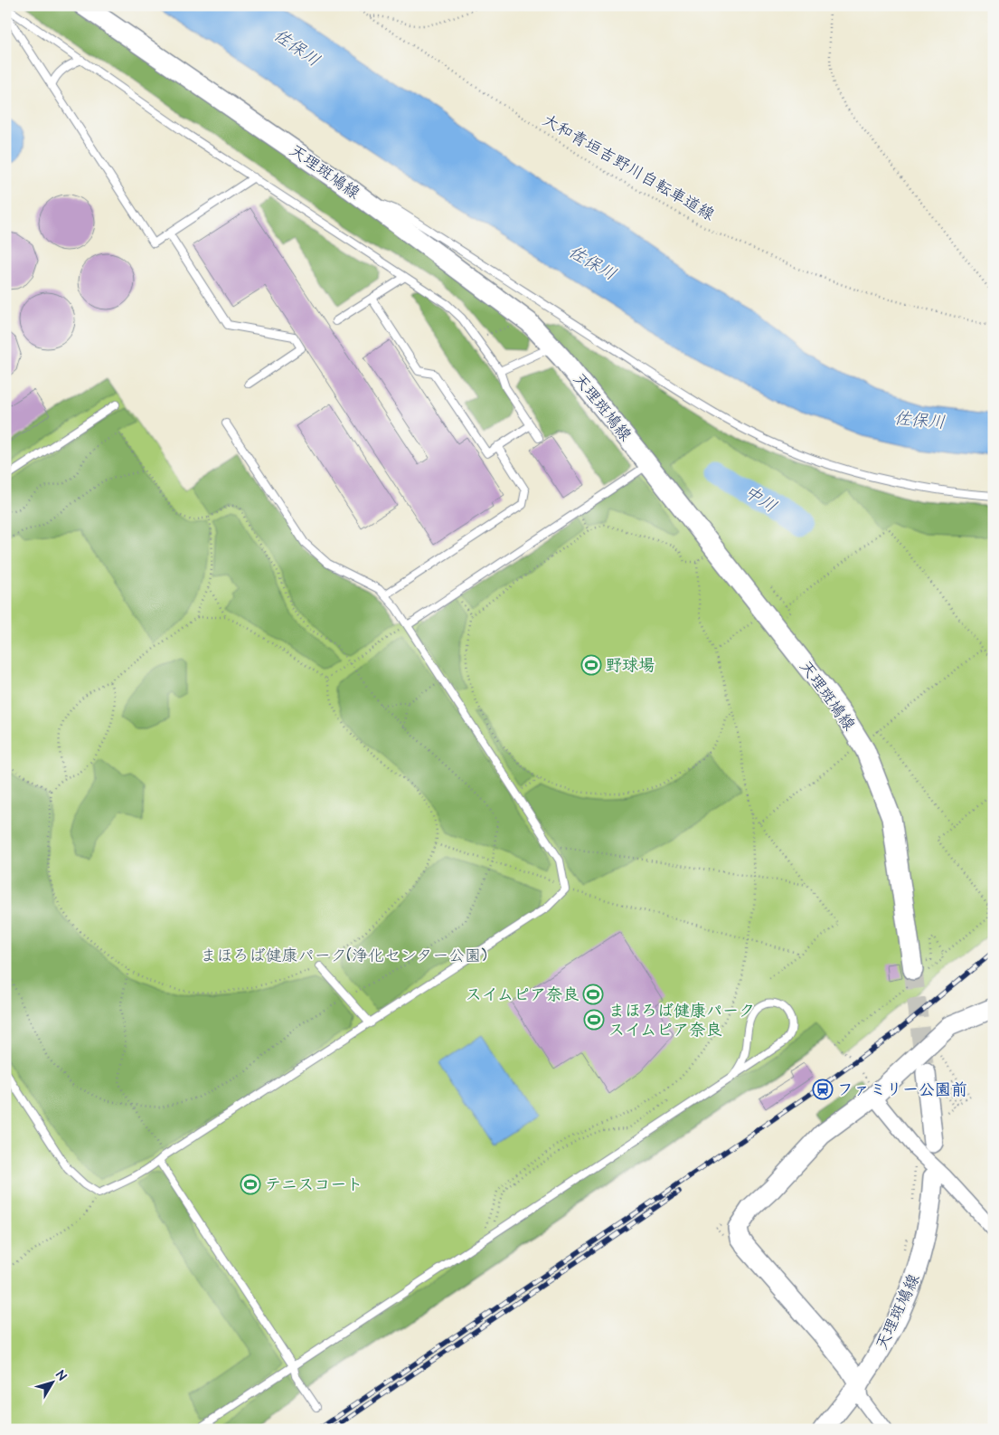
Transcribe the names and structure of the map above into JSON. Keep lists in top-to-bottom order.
{
  "streets": {
    "main road": ["天理斑鳩線"],
    "path": ["大和青垣吉野川自転車道線"]
  },
  "water": ["佐保川", "中川"],
  "parks": ["まほろば健康パーク(浄化センター公園)"],
  "places": {
    "sports": [
      "野球場",
      "スイムピア奈良",
      "まほろば健康パーク スイムピア奈良",
      "テニスコート"
    ],
    "station": ["ファミリー公園前"]
  },
  "north": "top right"
}
